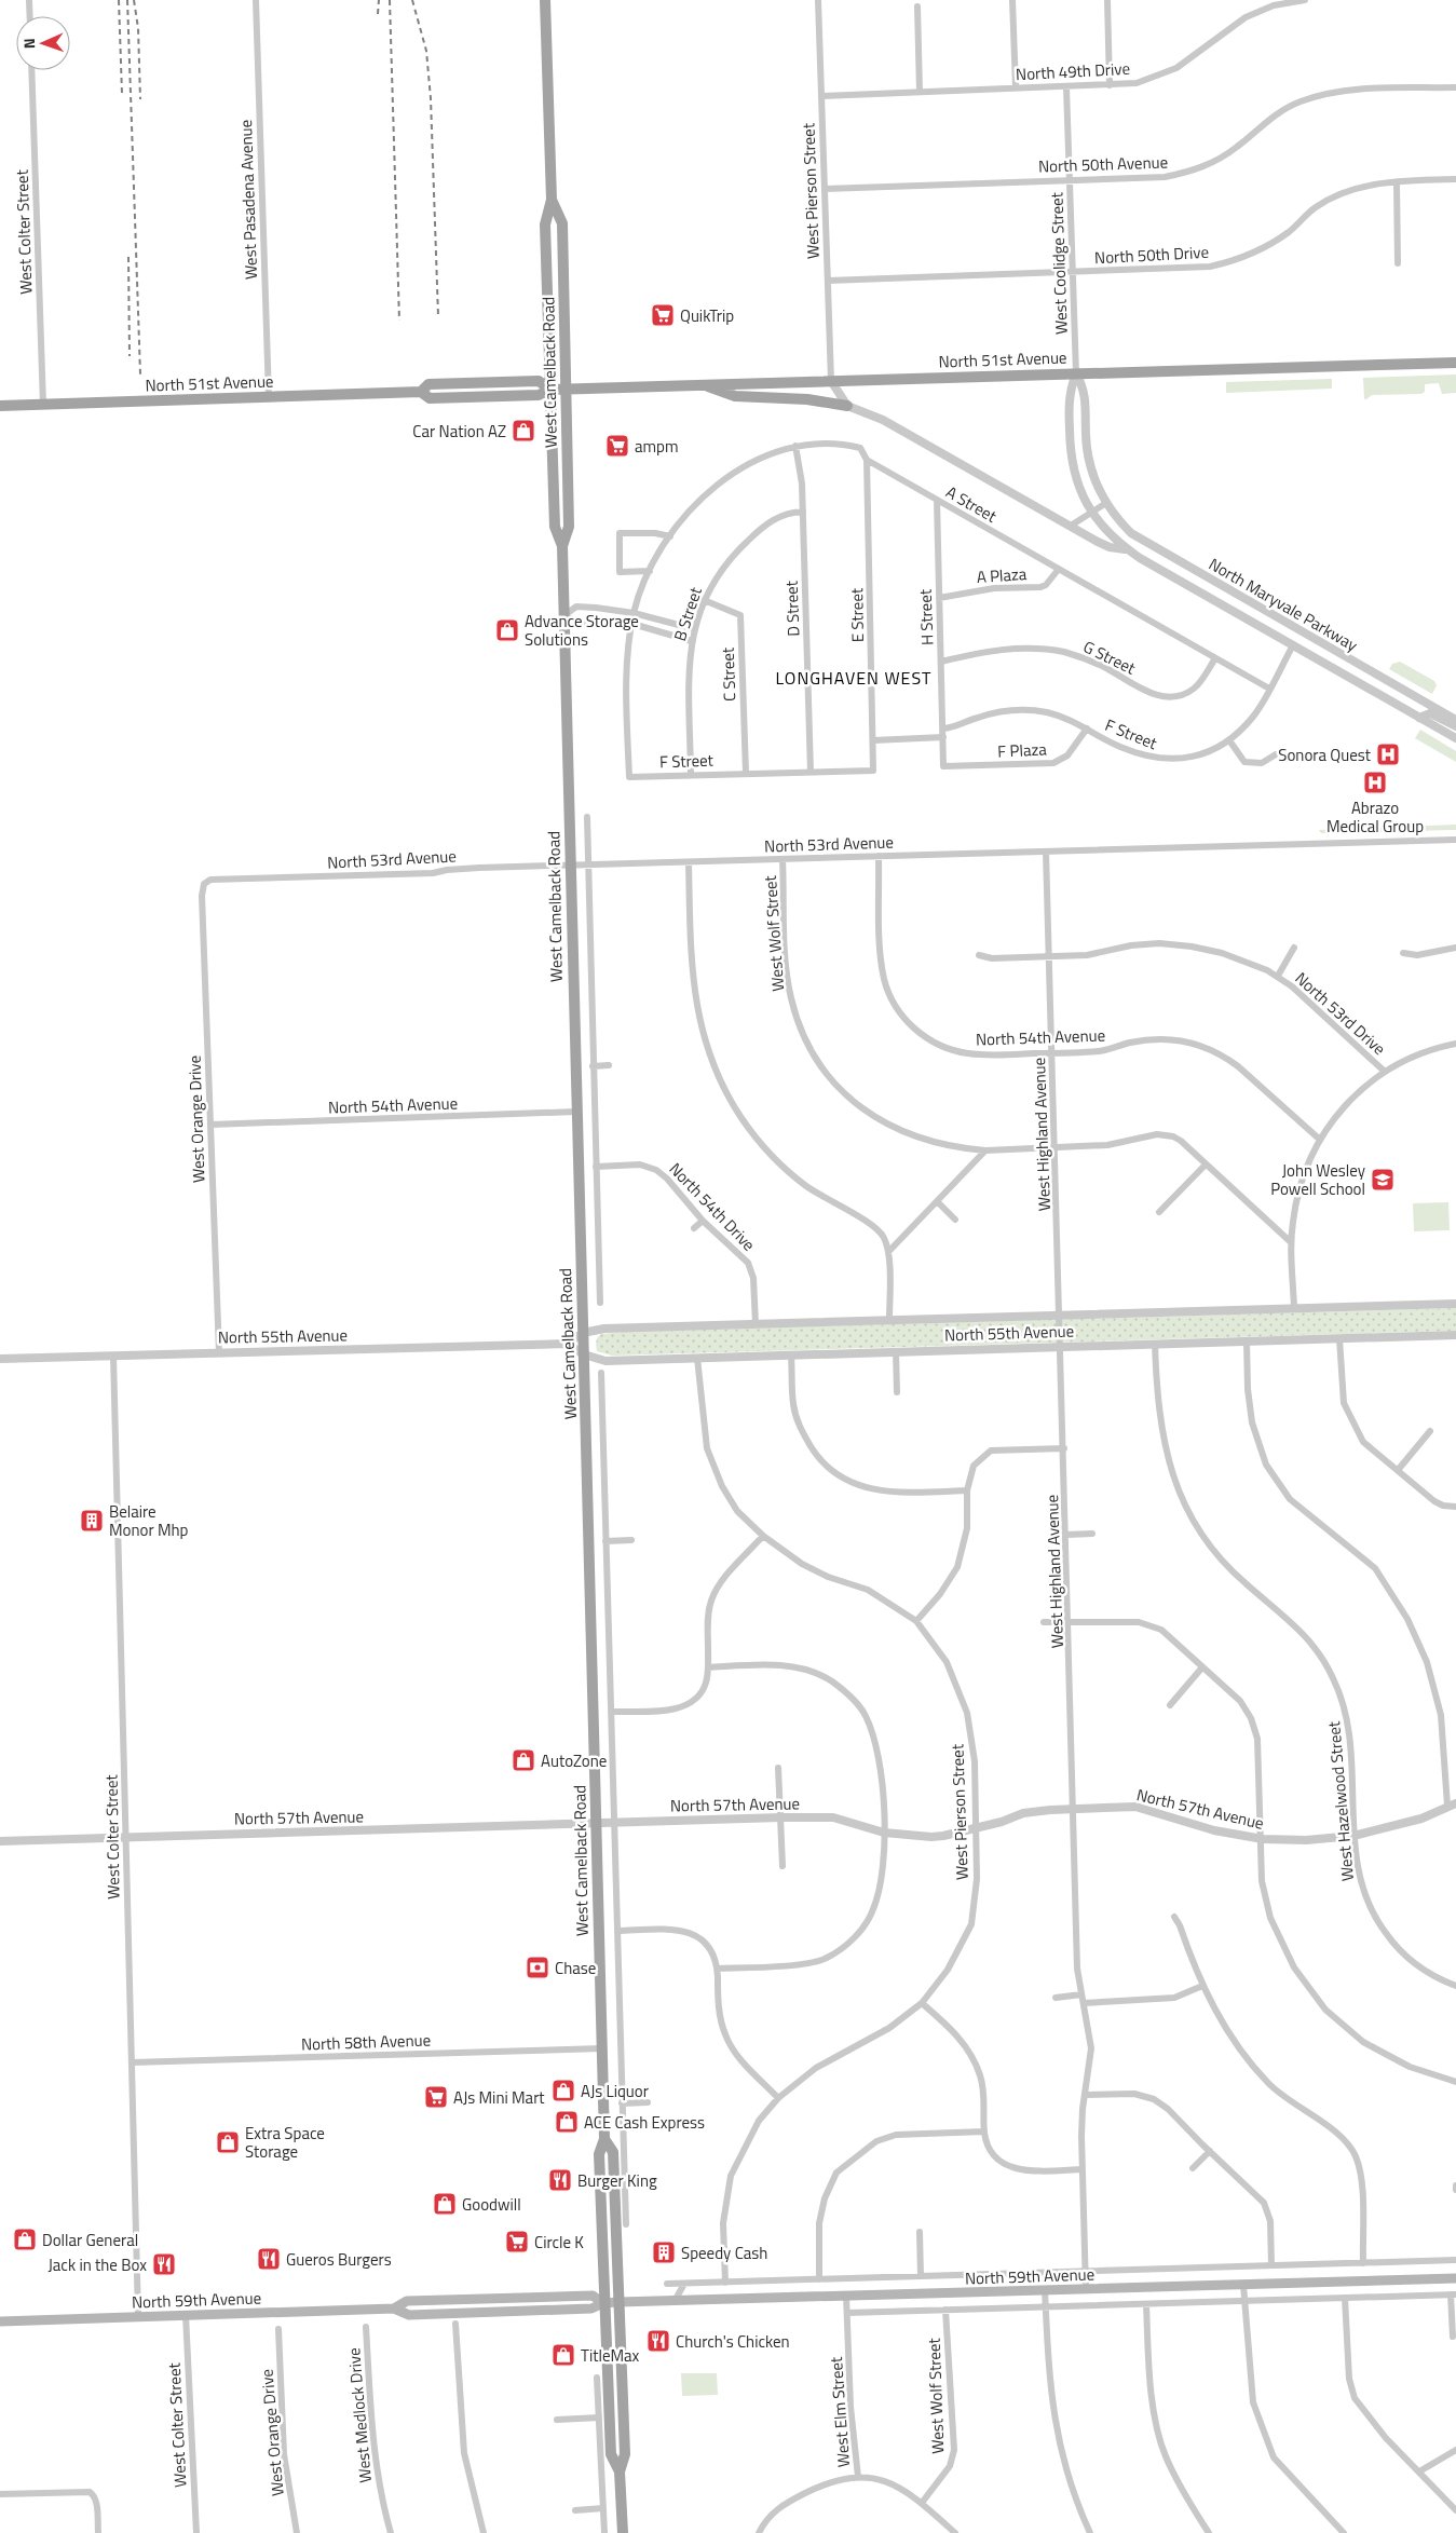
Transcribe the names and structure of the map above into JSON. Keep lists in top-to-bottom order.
{
  "streets": {
    "main road": ["North 51st Avenue", "West Camelback Road", "North 59th Avenue"],
    "street": [
      "North 49th Drive",
      "North 50th Avenue",
      "West Pierson Street",
      "West Pasadena Avenue",
      "West Colter Street",
      "North 50th Drive",
      "West Coolidge Street",
      "A Street",
      "A Plaza",
      "North Maryvale Parkway",
      "D Street",
      "B Street",
      "E Street",
      "H Street",
      "G Street",
      "C Street",
      "F Street",
      "F Plaza",
      "North 53rd Avenue",
      "West Wolf Street",
      "North 53rd Drive",
      "North 54th Avenue",
      "West Orange Drive",
      "West Highland Avenue",
      "North 54th Drive",
      "North 55th Avenue",
      "West Hazelwood Street",
      "North 57th Avenue",
      "North 58th Avenue",
      "West Elm Street",
      "West Medlock Drive"
    ]
  },
  "crossings": [
    ["North 49th Drive", "West Pierson Street"],
    ["North 49th Drive", "West Coolidge Street"],
    ["North 50th Avenue", "West Pierson Street"],
    ["North 50th Avenue", "West Coolidge Street"],
    ["West Pierson Street", "North 50th Drive"],
    ["West Pierson Street", "North 51st Avenue"],
    ["West Pierson Street", "North 55th Avenue"],
    ["West Pierson Street", "North 57th Avenue"],
    ["West Pierson Street", "North 59th Avenue"],
    ["West Pasadena Avenue", "North 51st Avenue"],
    ["West Colter Street", "North 51st Avenue"],
    ["West Colter Street", "North 55th Avenue"],
    ["West Colter Street", "North 57th Avenue"],
    ["West Colter Street", "North 58th Avenue"],
    ["West Colter Street", "North 59th Avenue"],
    ["North 50th Drive", "West Coolidge Street"],
    ["West Coolidge Street", "North 51st Avenue"],
    ["West Coolidge Street", "North Maryvale Parkway"],
    ["North 51st Avenue", "West Camelback Road"],
    ["North 51st Avenue", "North Maryvale Parkway"],
    ["West Camelback Road", "North 53rd Avenue"],
    ["West Camelback Road", "North 54th Avenue"],
    ["West Camelback Road", "North 54th Drive"],
    ["West Camelback Road", "North 55th Avenue"],
    ["West Camelback Road", "North 57th Avenue"],
    ["West Camelback Road", "North 58th Avenue"],
    ["West Camelback Road", "North 59th Avenue"],
    ["A Street", "A Plaza"],
    ["A Street", "D Street"],
    ["A Street", "E Street"],
    ["A Street", "H Street"],
    ["A Street", "G Street"],
    ["A Street", "F Street"],
    ["A Plaza", "H Street"],
    ["North Maryvale Parkway", "F Street"],
    ["D Street", "B Street"],
    ["D Street", "F Street"],
    ["B Street", "C Street"],
    ["B Street", "F Street"],
    ["E Street", "F Street"],
    ["H Street", "G Street"],
    ["H Street", "F Street"],
    ["H Street", "F Plaza"],
    ["C Street", "F Street"],
    ["F Street", "F Plaza"],
    ["North 53rd Avenue", "West Wolf Street"],
    ["North 53rd Avenue", "North 54th Avenue"],
    ["North 53rd Avenue", "West Orange Drive"],
    ["North 53rd Avenue", "West Highland Avenue"],
    ["West Wolf Street", "North 59th Avenue"],
    ["West Wolf Street", "West Elm Street"],
    ["North 53rd Drive", "West Highland Avenue"],
    ["North 54th Avenue", "West Orange Drive"],
    ["North 54th Avenue", "West Highland Avenue"],
    ["West Orange Drive", "North 55th Avenue"],
    ["West Highland Avenue", "North 55th Avenue"],
    ["West Highland Avenue", "North 57th Avenue"],
    ["West Highland Avenue", "North 59th Avenue"],
    ["North 54th Drive", "North 55th Avenue"],
    ["North 55th Avenue", "West Hazelwood Street"],
    ["West Hazelwood Street", "North 57th Avenue"],
    ["North 59th Avenue", "West Elm Street"]
  ],
  "districts": ["LONGHAVEN WEST"],
  "places": {
    "supermarket": [
      "QuikTrip",
      "ampm",
      "AJs Mini Mart",
      "Circle K"
    ],
    "shop": [
      "Car Nation AZ",
      "Advance Storage Solutions",
      "AutoZone",
      "AJs Liquor",
      "ACE Cash Express",
      "Extra Space Storage",
      "Goodwill",
      "Dollar General",
      "TitleMax"
    ],
    "hospital": ["Sonora Quest", "Abrazo Medical Group"],
    "school or university": ["John Wesley Powell School"],
    "building": ["Belaire Monor Mhp", "Speedy Cash"],
    "bank": ["Chase"],
    "restaurant": [
      "Burger King",
      "Gueros Burgers",
      "Jack in the Box",
      "Church's Chicken"
    ]
  },
  "north": "left"
}
